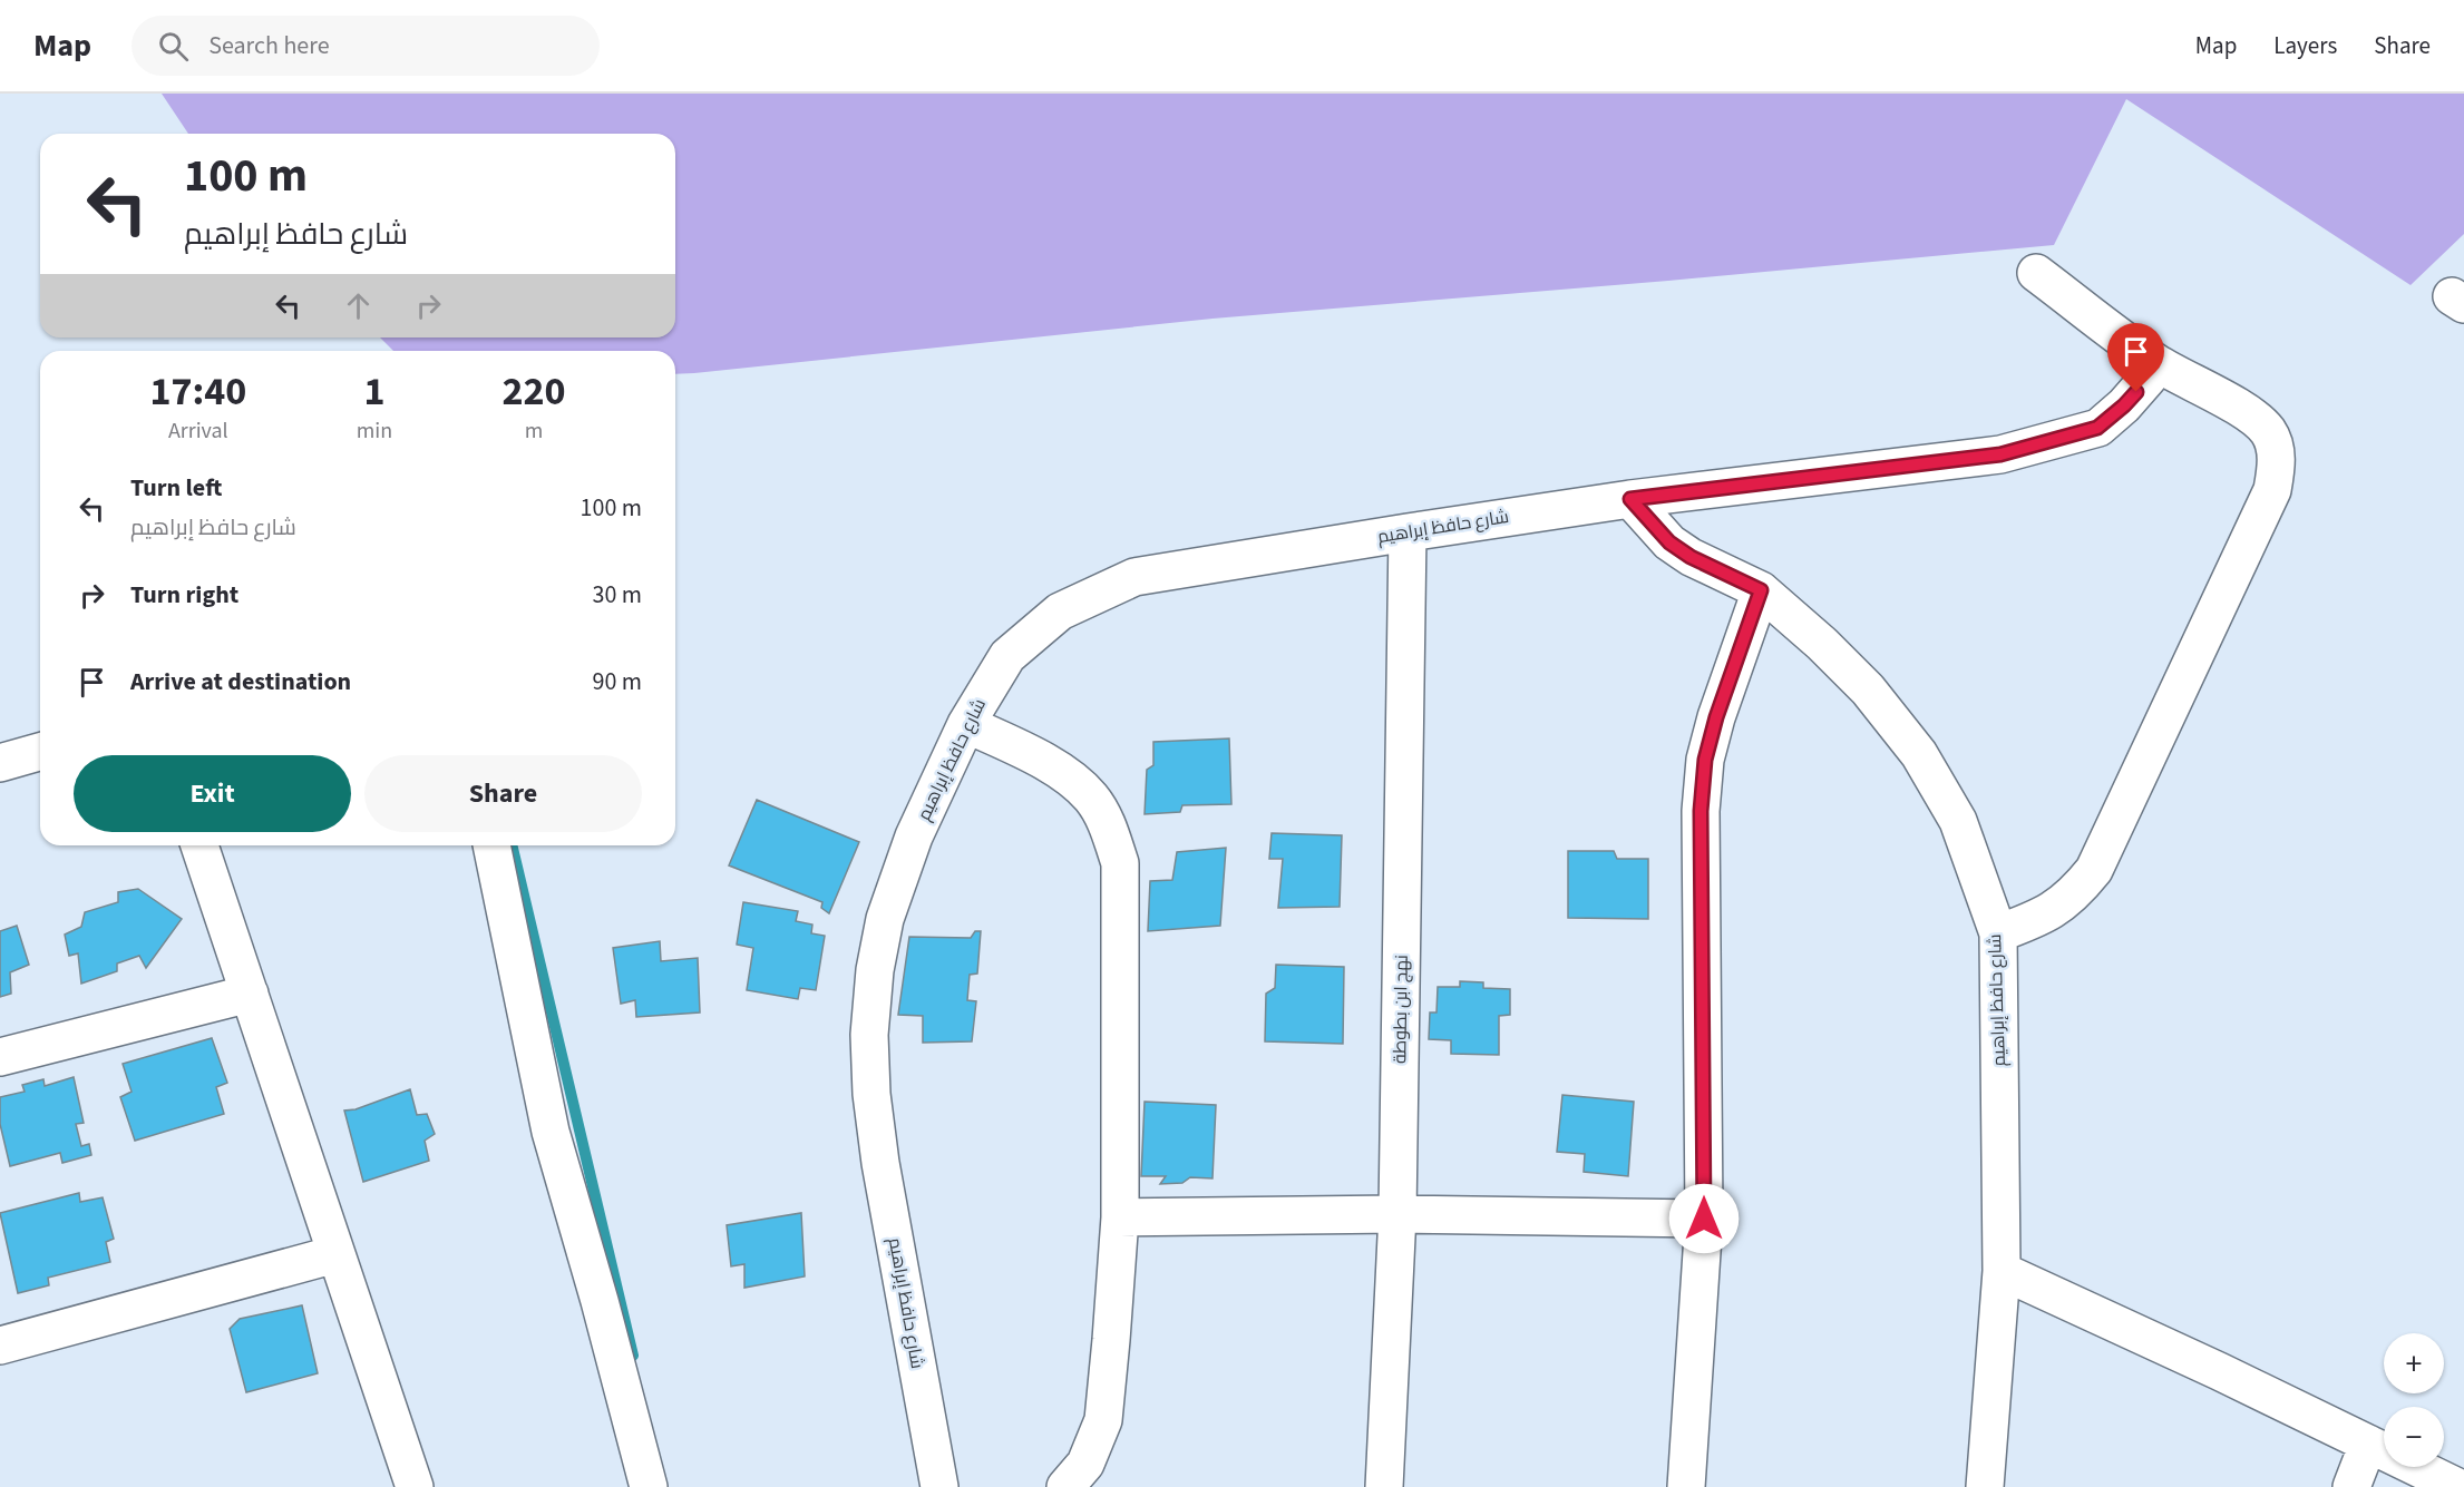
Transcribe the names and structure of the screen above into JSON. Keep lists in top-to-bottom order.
{
  "streets": {
    "street": ["شارع حافظ إبراهيم", "نهج ابن بطوطة"]
  },
  "crossings": [
    ["شارع حافظ إبراهيم", "نهج ابن بطوطة"]
  ],
  "page": {
    "header": "Map",
    "search": "Search here",
    "nav": ["Map", "Layers", "Share"],
    "turn": ["100 m", "شارع حافظ إبراهيم"],
    "eta": [
      "17:40",
      "Arrival",
      "1",
      "min",
      "220",
      "m"
    ],
    "list": [
      {
        "name": "Turn left",
        "note": "شارع حافظ إبراهيم",
        "value": "100 m"
      },
      {
        "name": "Turn right",
        "value": "30 m"
      },
      {
        "name": "Arrive at destination",
        "value": "90 m"
      }
    ],
    "buttons": ["Exit", "Share"],
    "map_buttons": ["+", "−"]
  }
}
